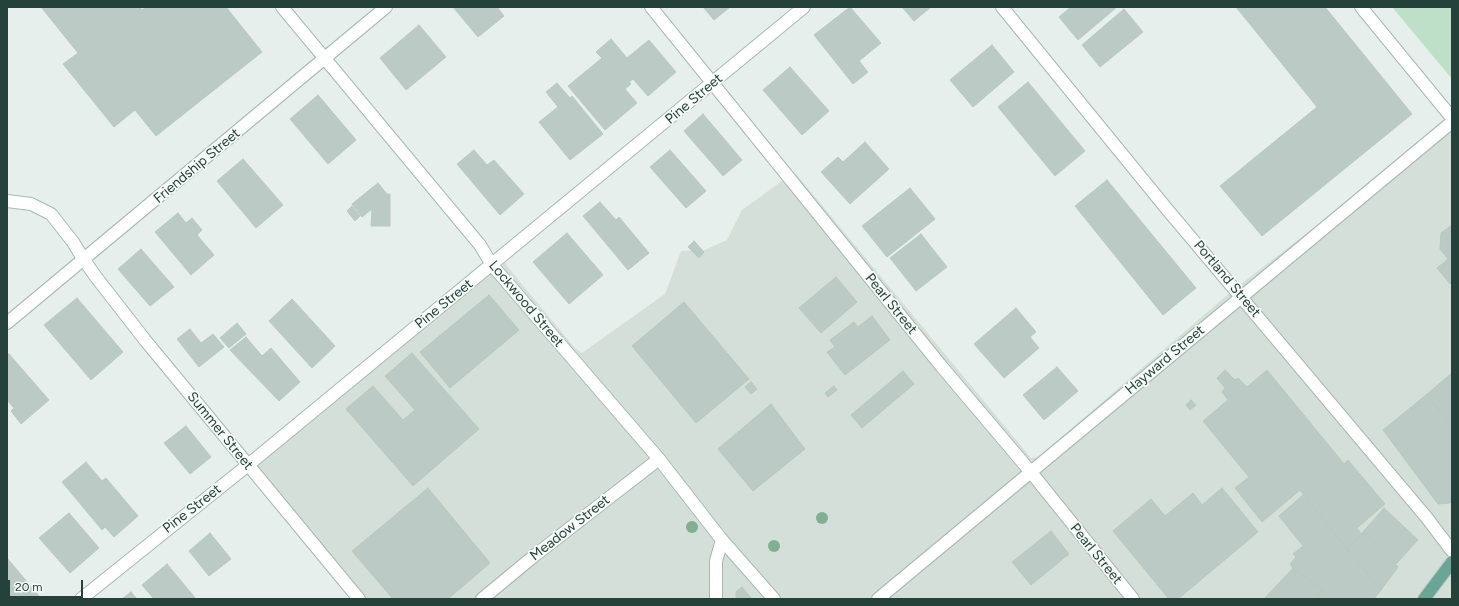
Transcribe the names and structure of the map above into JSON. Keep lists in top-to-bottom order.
{
  "streets": {
    "street": [
      "Pine Street",
      "Friendship Street",
      "Portland Street",
      "Lockwood Street",
      "Pearl Street",
      "Hayward Street",
      "Summer Street",
      "Meadow Street"
    ]
  },
  "crossings": [
    ["Pine Street", "Lockwood Street"],
    ["Pine Street", "Pearl Street"],
    ["Pine Street", "Summer Street"],
    ["Friendship Street", "Lockwood Street"],
    ["Friendship Street", "Summer Street"],
    ["Portland Street", "Hayward Street"],
    ["Lockwood Street", "Meadow Street"],
    ["Pearl Street", "Hayward Street"]
  ],
  "scale_bar": "20 m"
}
